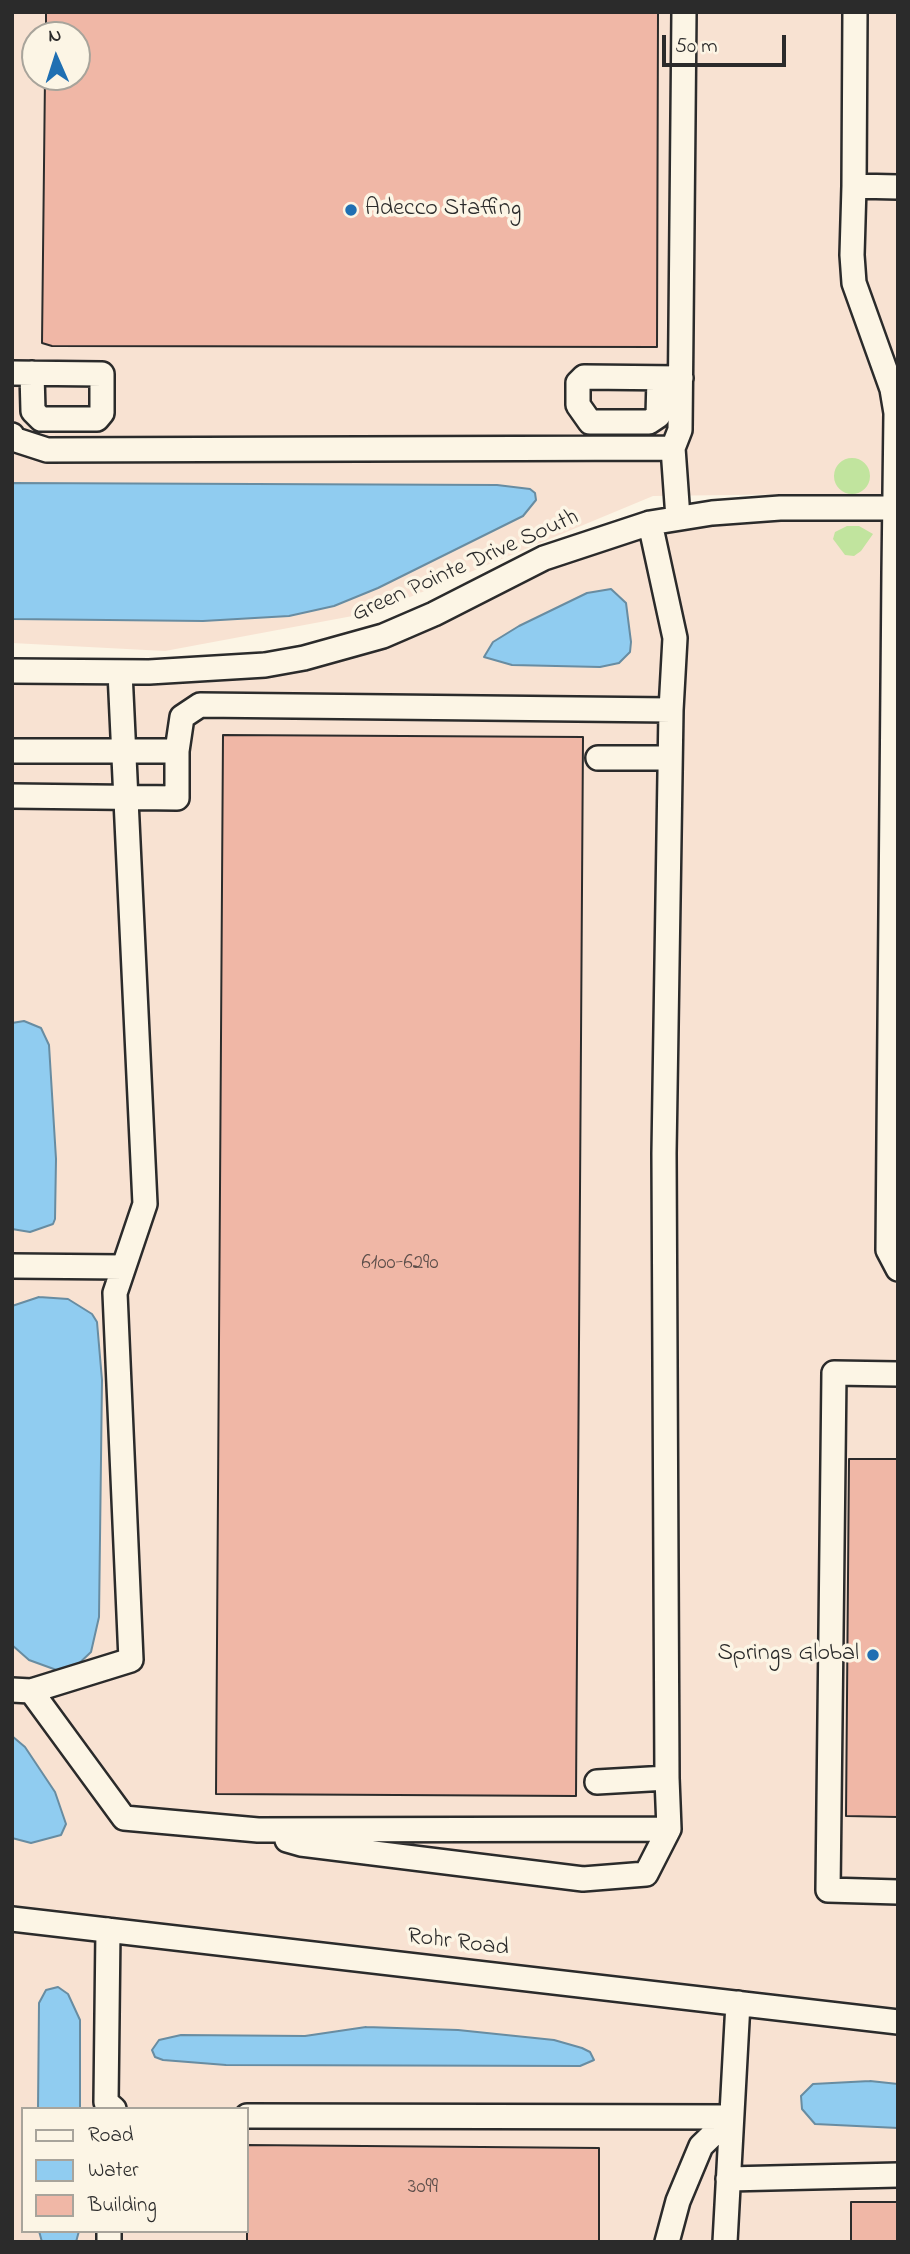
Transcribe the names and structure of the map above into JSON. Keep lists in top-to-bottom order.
{
  "streets": {
    "street": ["Green Pointe Drive South", "Rohr Road"]
  },
  "places": ["Adecco Staffing", "Springs Global"],
  "house_numbers": ["6100-6290", "3099"],
  "legend": ["Road", "Water", "Building"],
  "scale_bar": "50 m",
  "north": "top"
}
